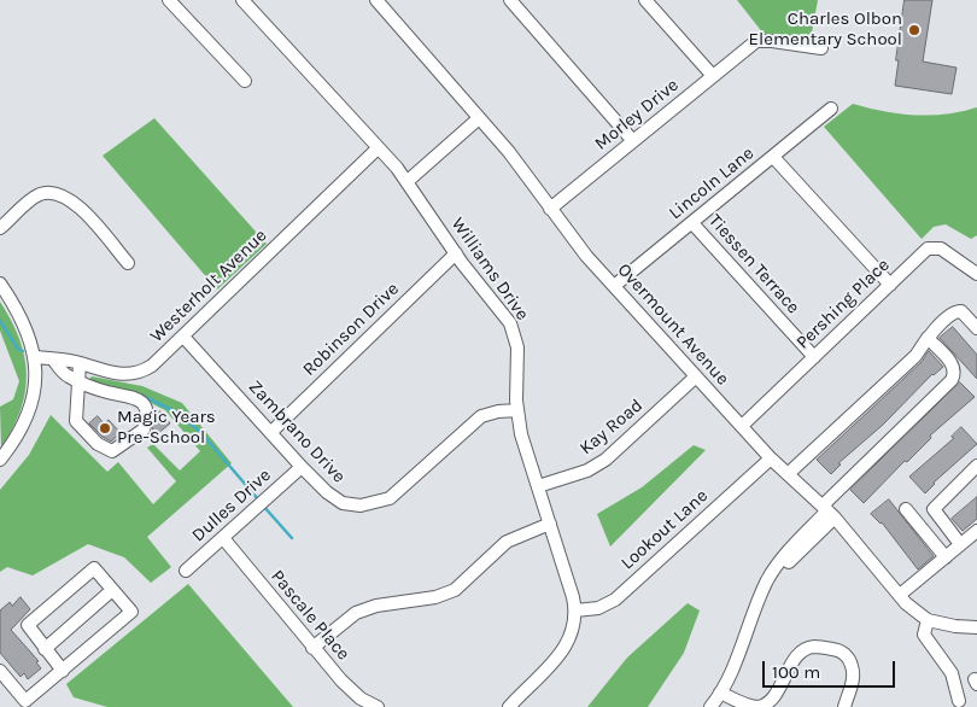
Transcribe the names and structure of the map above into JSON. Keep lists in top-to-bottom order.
{
  "streets": {
    "street": [
      "Morley Drive",
      "Lincoln Lane",
      "Tiessen Terrace",
      "Williams Drive",
      "Westerholt Avenue",
      "Pershing Place",
      "Overmount Avenue",
      "Robinson Drive",
      "Kay Road",
      "Zambrano Drive",
      "Dulles Drive",
      "Lookout Lane",
      "Pascale Place"
    ]
  },
  "crossings": [
    ["Morley Drive", "Overmount Avenue"],
    ["Lincoln Lane", "Tiessen Terrace"],
    ["Lincoln Lane", "Overmount Avenue"],
    ["Tiessen Terrace", "Pershing Place"],
    ["Williams Drive", "Westerholt Avenue"],
    ["Williams Drive", "Robinson Drive"],
    ["Williams Drive", "Kay Road"],
    ["Williams Drive", "Zambrano Drive"],
    ["Williams Drive", "Lookout Lane"],
    ["Westerholt Avenue", "Zambrano Drive"],
    ["Pershing Place", "Overmount Avenue"],
    ["Overmount Avenue", "Kay Road"],
    ["Overmount Avenue", "Lookout Lane"],
    ["Robinson Drive", "Zambrano Drive"],
    ["Zambrano Drive", "Dulles Drive"],
    ["Dulles Drive", "Pascale Place"]
  ],
  "places": ["Charles Olbon Elementary School", "Magic Years Pre-School"],
  "scale_bar": "100 m"
}
